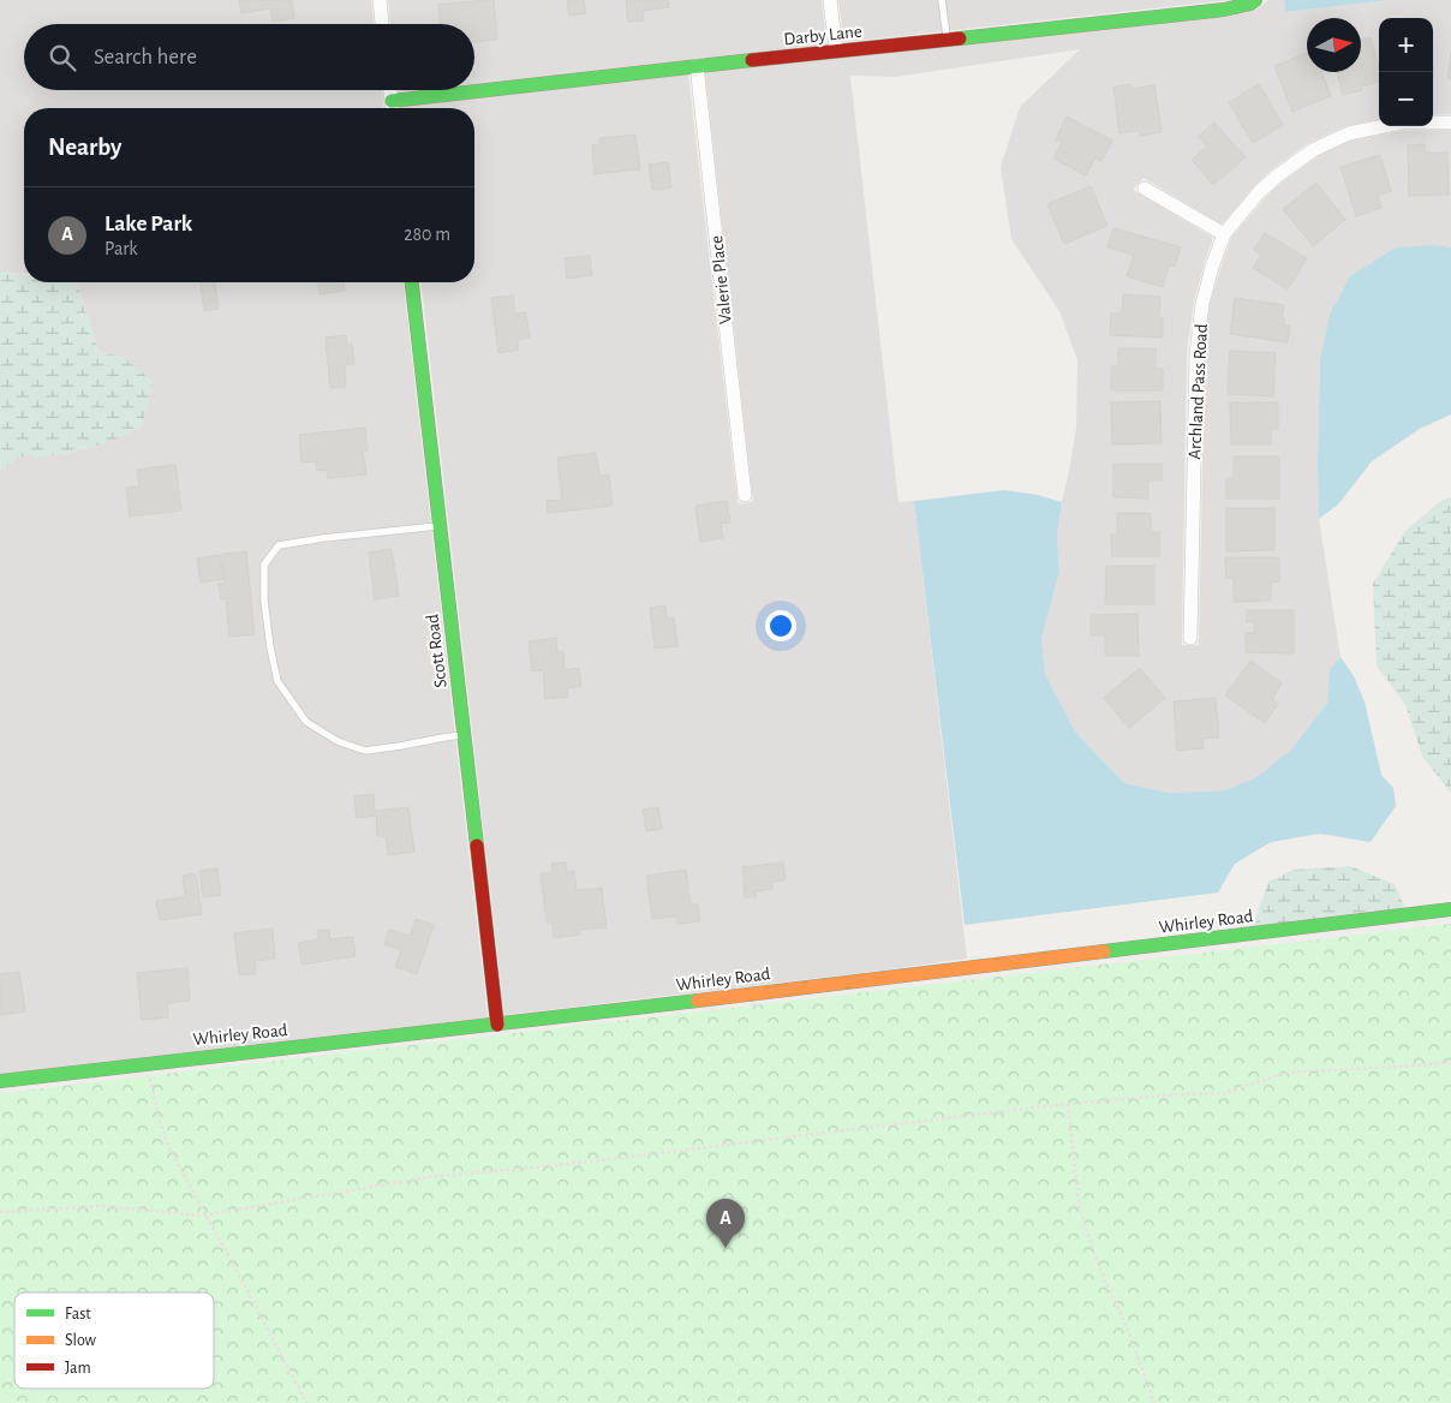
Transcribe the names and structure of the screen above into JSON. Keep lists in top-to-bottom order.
{
  "streets": {
    "street": [
      "Darby Lane",
      "Valerie Place",
      "Archland Pass Road",
      "Scott Road",
      "Whirley Road"
    ]
  },
  "crossings": [
    ["Darby Lane", "Valerie Place"],
    ["Scott Road", "Whirley Road"]
  ],
  "legend": ["Fast", "Slow", "Jam"],
  "north": "right",
  "page": {
    "map_buttons": ["+", "−"],
    "search": "Search here",
    "heading": "Nearby",
    "list": [
      {
        "mark": "A",
        "name": "Lake Park",
        "note": "Park",
        "value": "280 m"
      }
    ],
    "pins": "A"
  }
}
